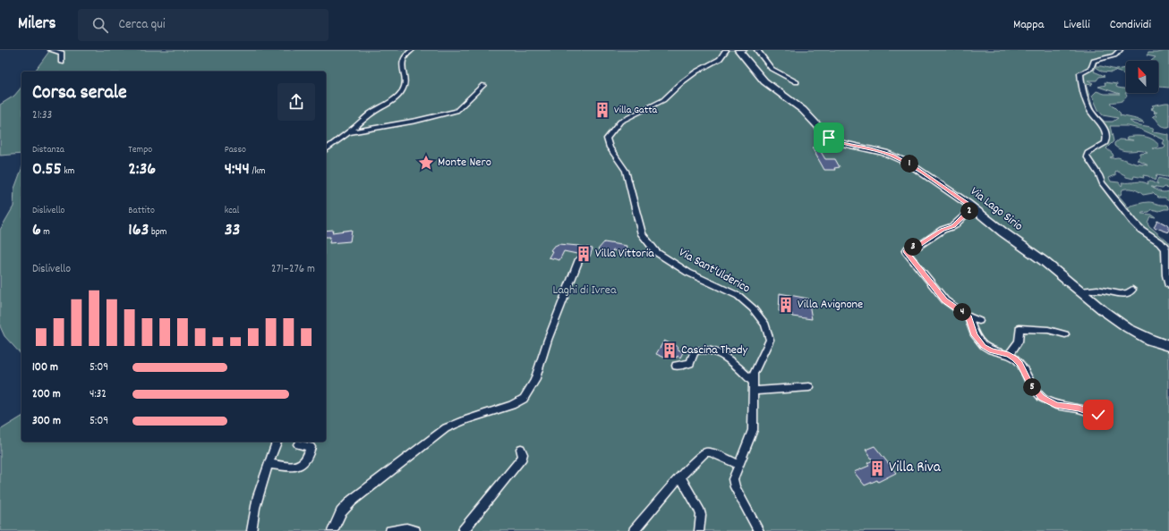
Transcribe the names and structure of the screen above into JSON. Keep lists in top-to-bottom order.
{
  "streets": {
    "main road": ["Via Lago Sirio"],
    "street": ["Via Sant'Ulderico"]
  },
  "parks": ["Laghi di Ivrea"],
  "places": {
    "building": [
      "Villa Gatta",
      "Villa Vittoria",
      "Villa Avignone",
      "Cascina Thedy",
      "Villa Riva"
    ],
    "place": ["Monte Nero"]
  },
  "north": "top",
  "page": {
    "header": "Milers",
    "search": "Cerca qui",
    "nav": ["Mappa", "Livelli", "Condividi"],
    "heading": ["Corsa serale", "21:33"],
    "stats": [
      ["Distanza", "0.55 km"],
      ["Tempo", "2:36"],
      ["Passo", "4:44 /km"],
      ["Dislivello", "6 m"],
      ["Battito", "163 bpm"],
      ["kcal", "33"]
    ],
    "pins": [
      "1",
      "2",
      "3",
      "4",
      "5"
    ],
    "chart": ["Dislivello", "271–276 m"],
    "list": [
      {
        "name": "100 m",
        "note": "5:09"
      },
      {
        "name": "200 m",
        "note": "4:32"
      },
      {
        "name": "300 m",
        "note": "5:09"
      }
    ]
  }
}
